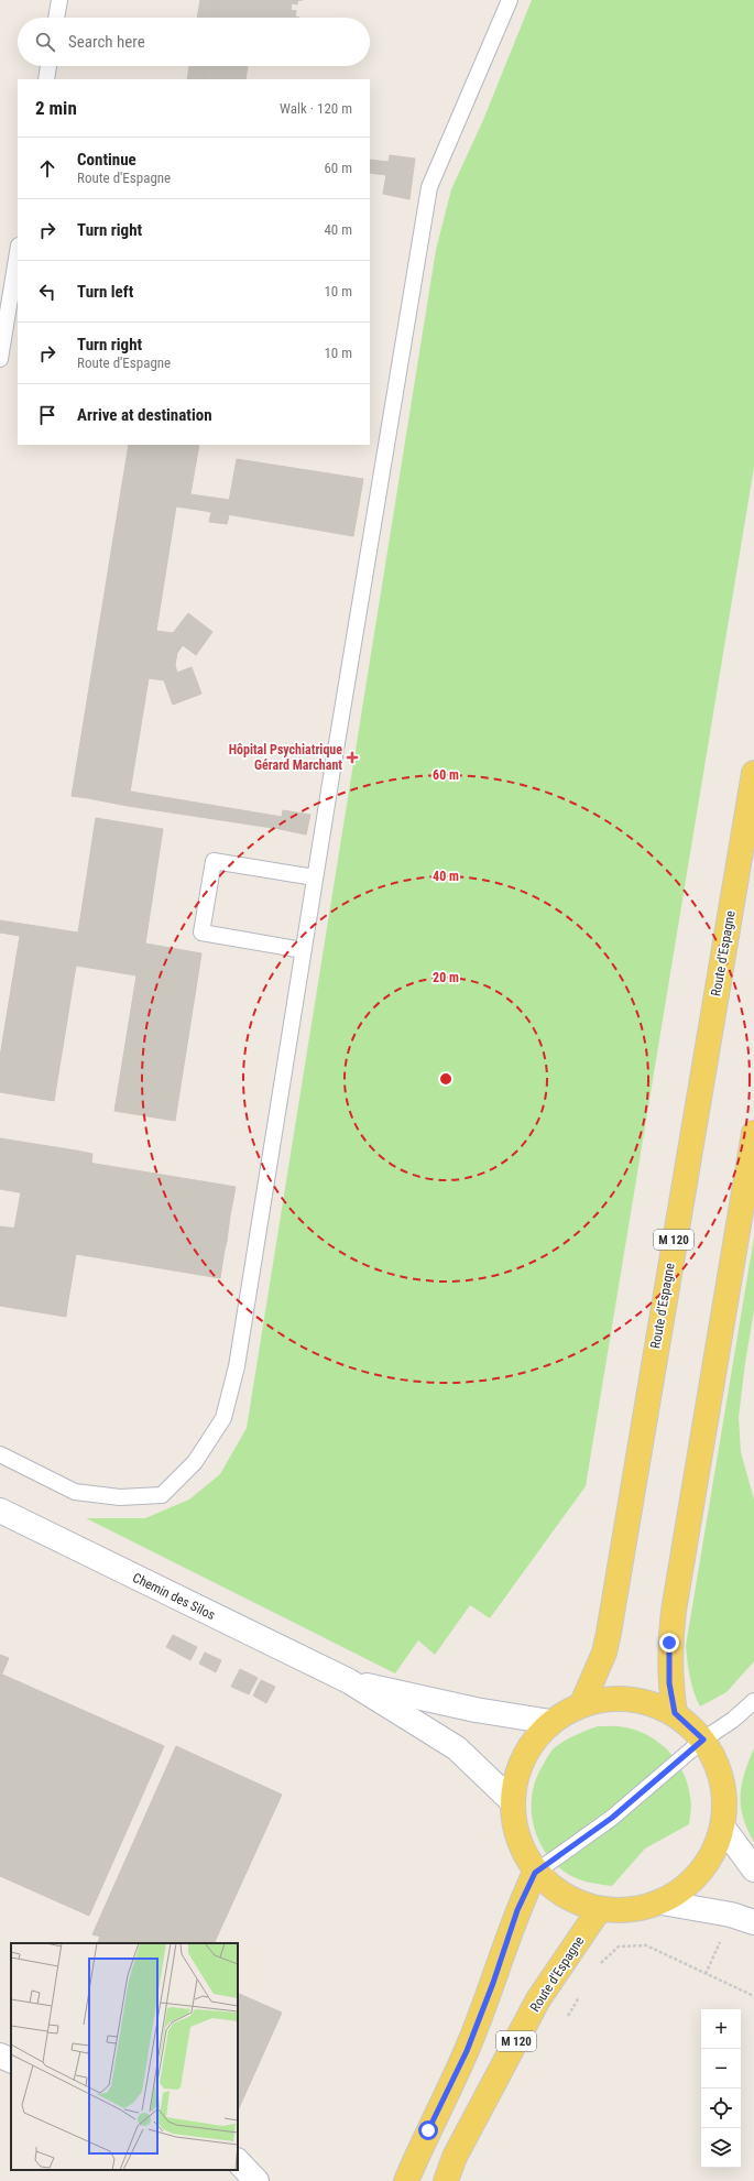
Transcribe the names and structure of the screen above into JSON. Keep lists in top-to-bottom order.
{
  "streets": {
    "main road": ["Route d'Espagne", "M 120"],
    "street": ["Chemin des Silos"]
  },
  "places": {
    "health": ["Hôpital Psychiatrique Gérard Marchant"]
  },
  "page": {
    "search": "Search here",
    "heading": ["2 min", "Walk · 120 m"],
    "list": [
      ["Continue", "Route d'Espagne", "60 m"],
      ["Turn right", "40 m"],
      ["Turn left", "10 m"],
      ["Turn right", "Route d'Espagne", "10 m"],
      "Arrive at destination"
    ],
    "map_buttons": ["+", "−"]
  },
  "rings": ["60 m", "40 m", "20 m"]
}
